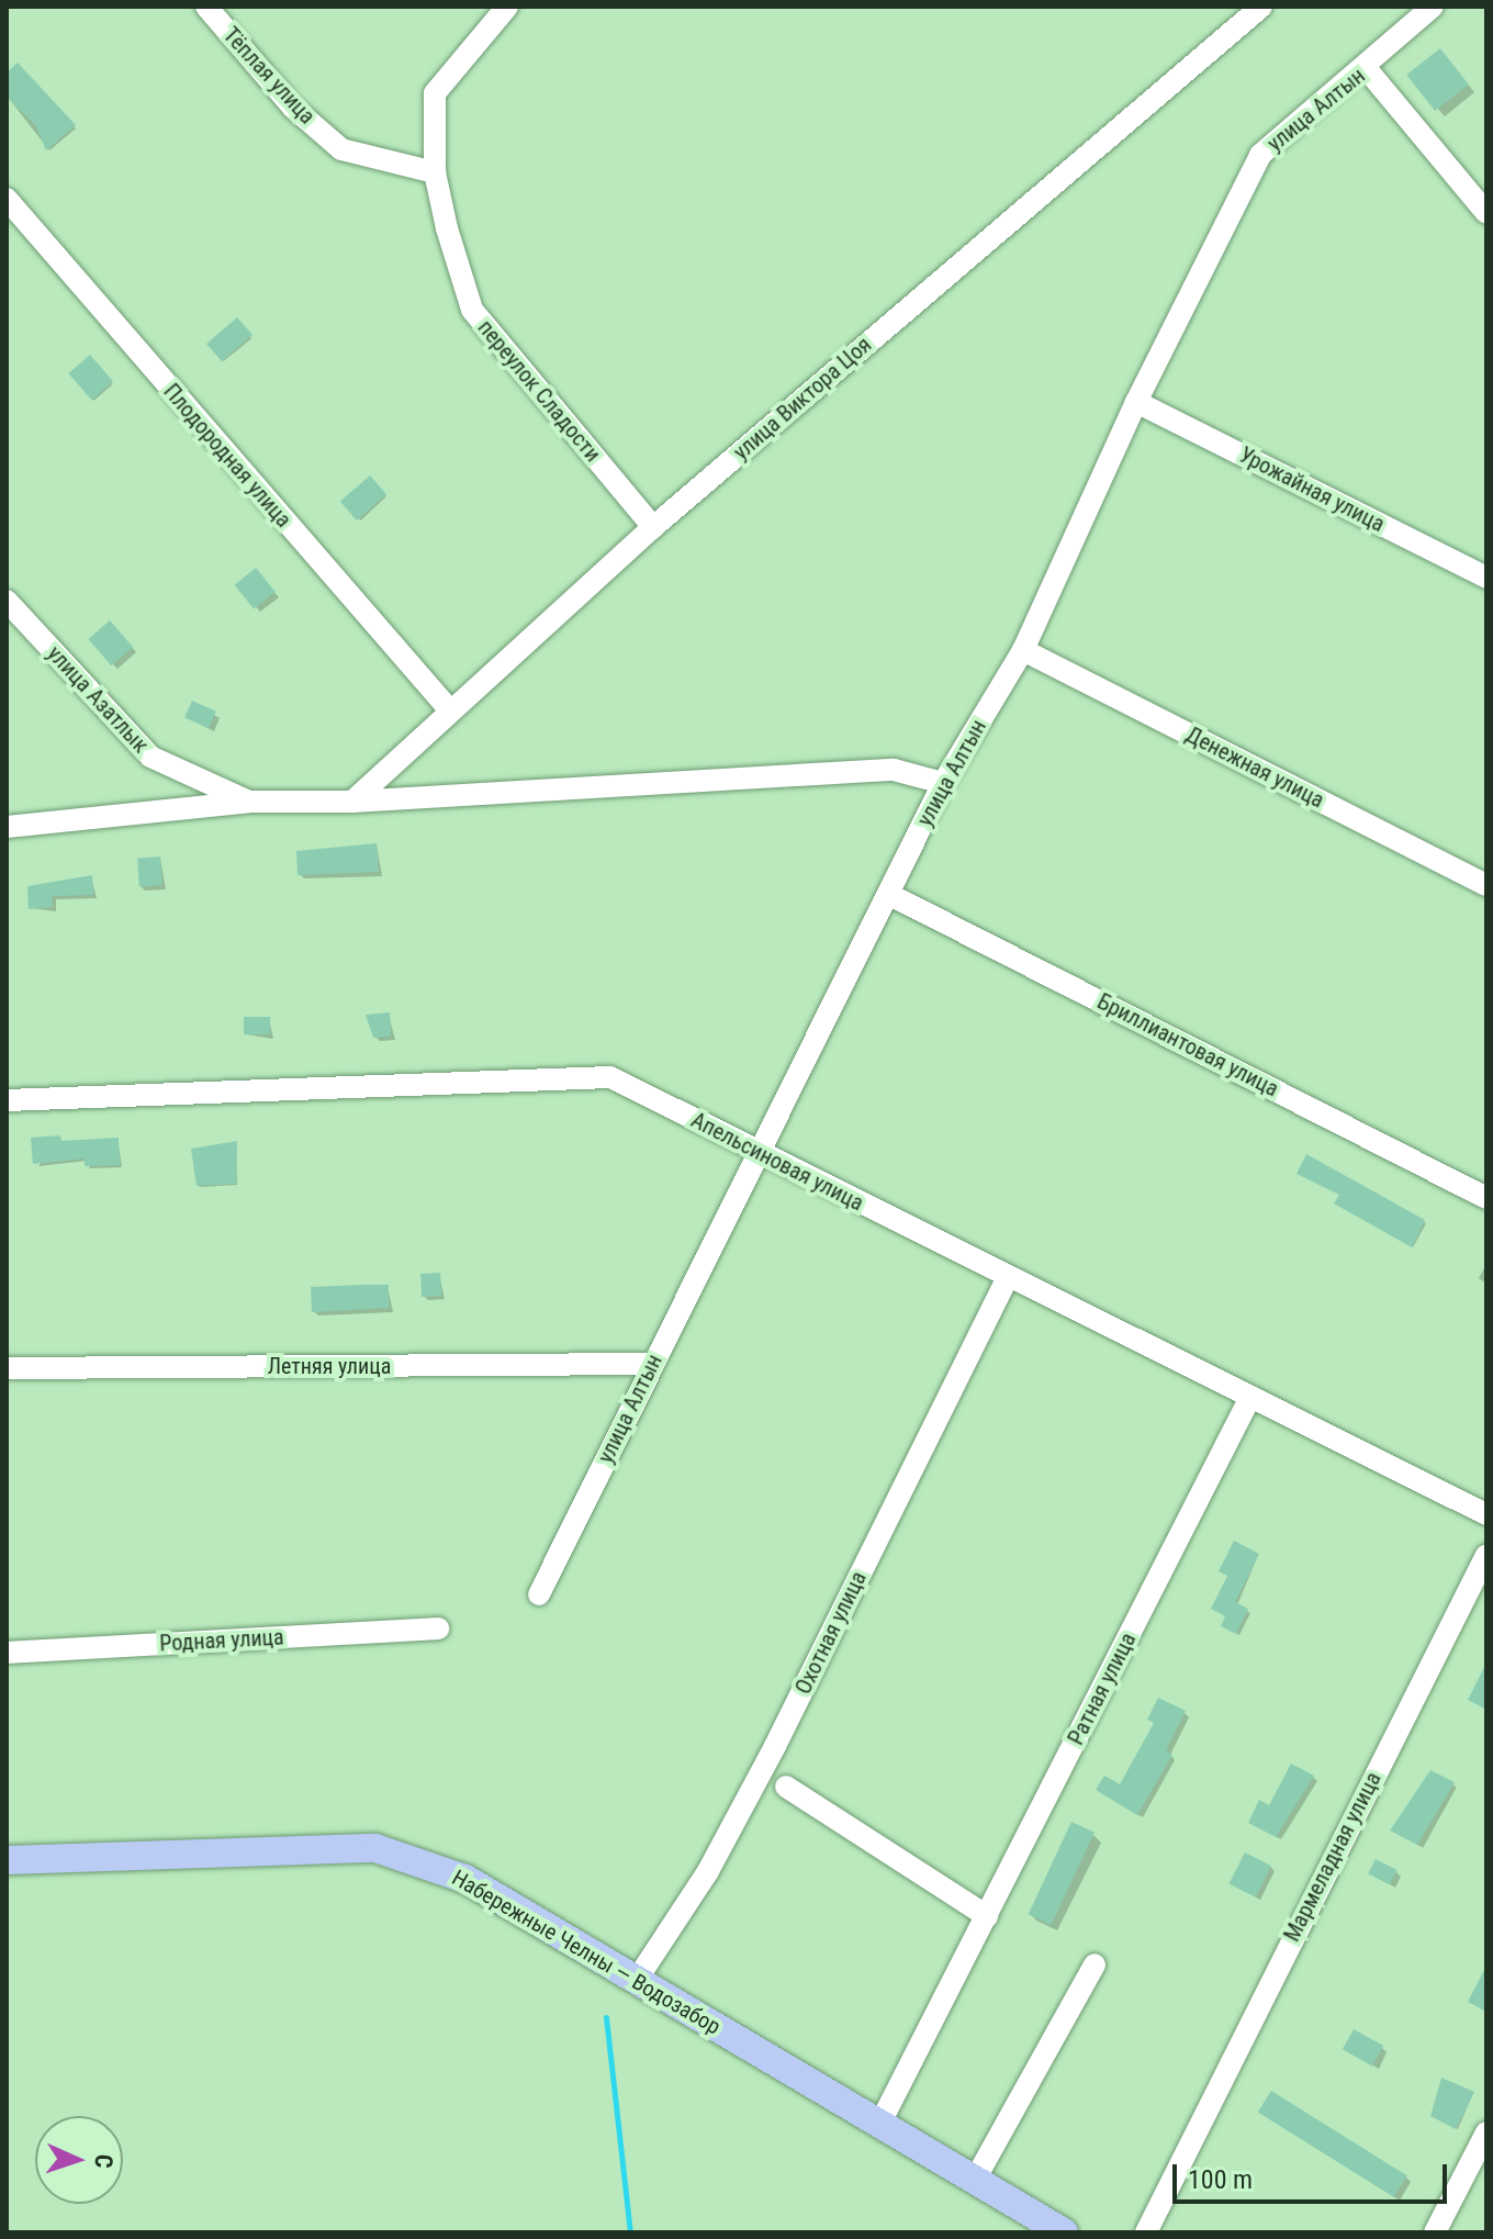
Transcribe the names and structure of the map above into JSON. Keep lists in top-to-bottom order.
{
  "streets": {
    "main road": ["Набережные Челны — Водозабор"],
    "street": [
      "Тёплая улица",
      "улица Алтын",
      "переулок Сладости",
      "улица Виктора Цоя",
      "Плодородная улица",
      "Урожайная улица",
      "улица Азатлык",
      "Денежная улица",
      "Бриллиантовая улица",
      "Апельсиновая улица",
      "Летняя улица",
      "Охотная улица",
      "Родная улица",
      "Ратная улица",
      "Мармеладная улица"
    ]
  },
  "crossings": [
    ["Тёплая улица", "переулок Сладости"],
    ["улица Алтын", "Урожайная улица"],
    ["улица Алтын", "Денежная улица"],
    ["улица Алтын", "Бриллиантовая улица"],
    ["улица Алтын", "Апельсиновая улица"],
    ["улица Алтын", "Летняя улица"],
    ["переулок Сладости", "улица Виктора Цоя"],
    ["улица Виктора Цоя", "Плодородная улица"],
    ["Апельсиновая улица", "Охотная улица"],
    ["Апельсиновая улица", "Ратная улица"],
    ["Охотная улица", "Набережные Челны — Водозабор"],
    ["Ратная улица", "Набережные Челны — Водозабор"]
  ],
  "scale_bar": "100 m",
  "north": "right"
}
